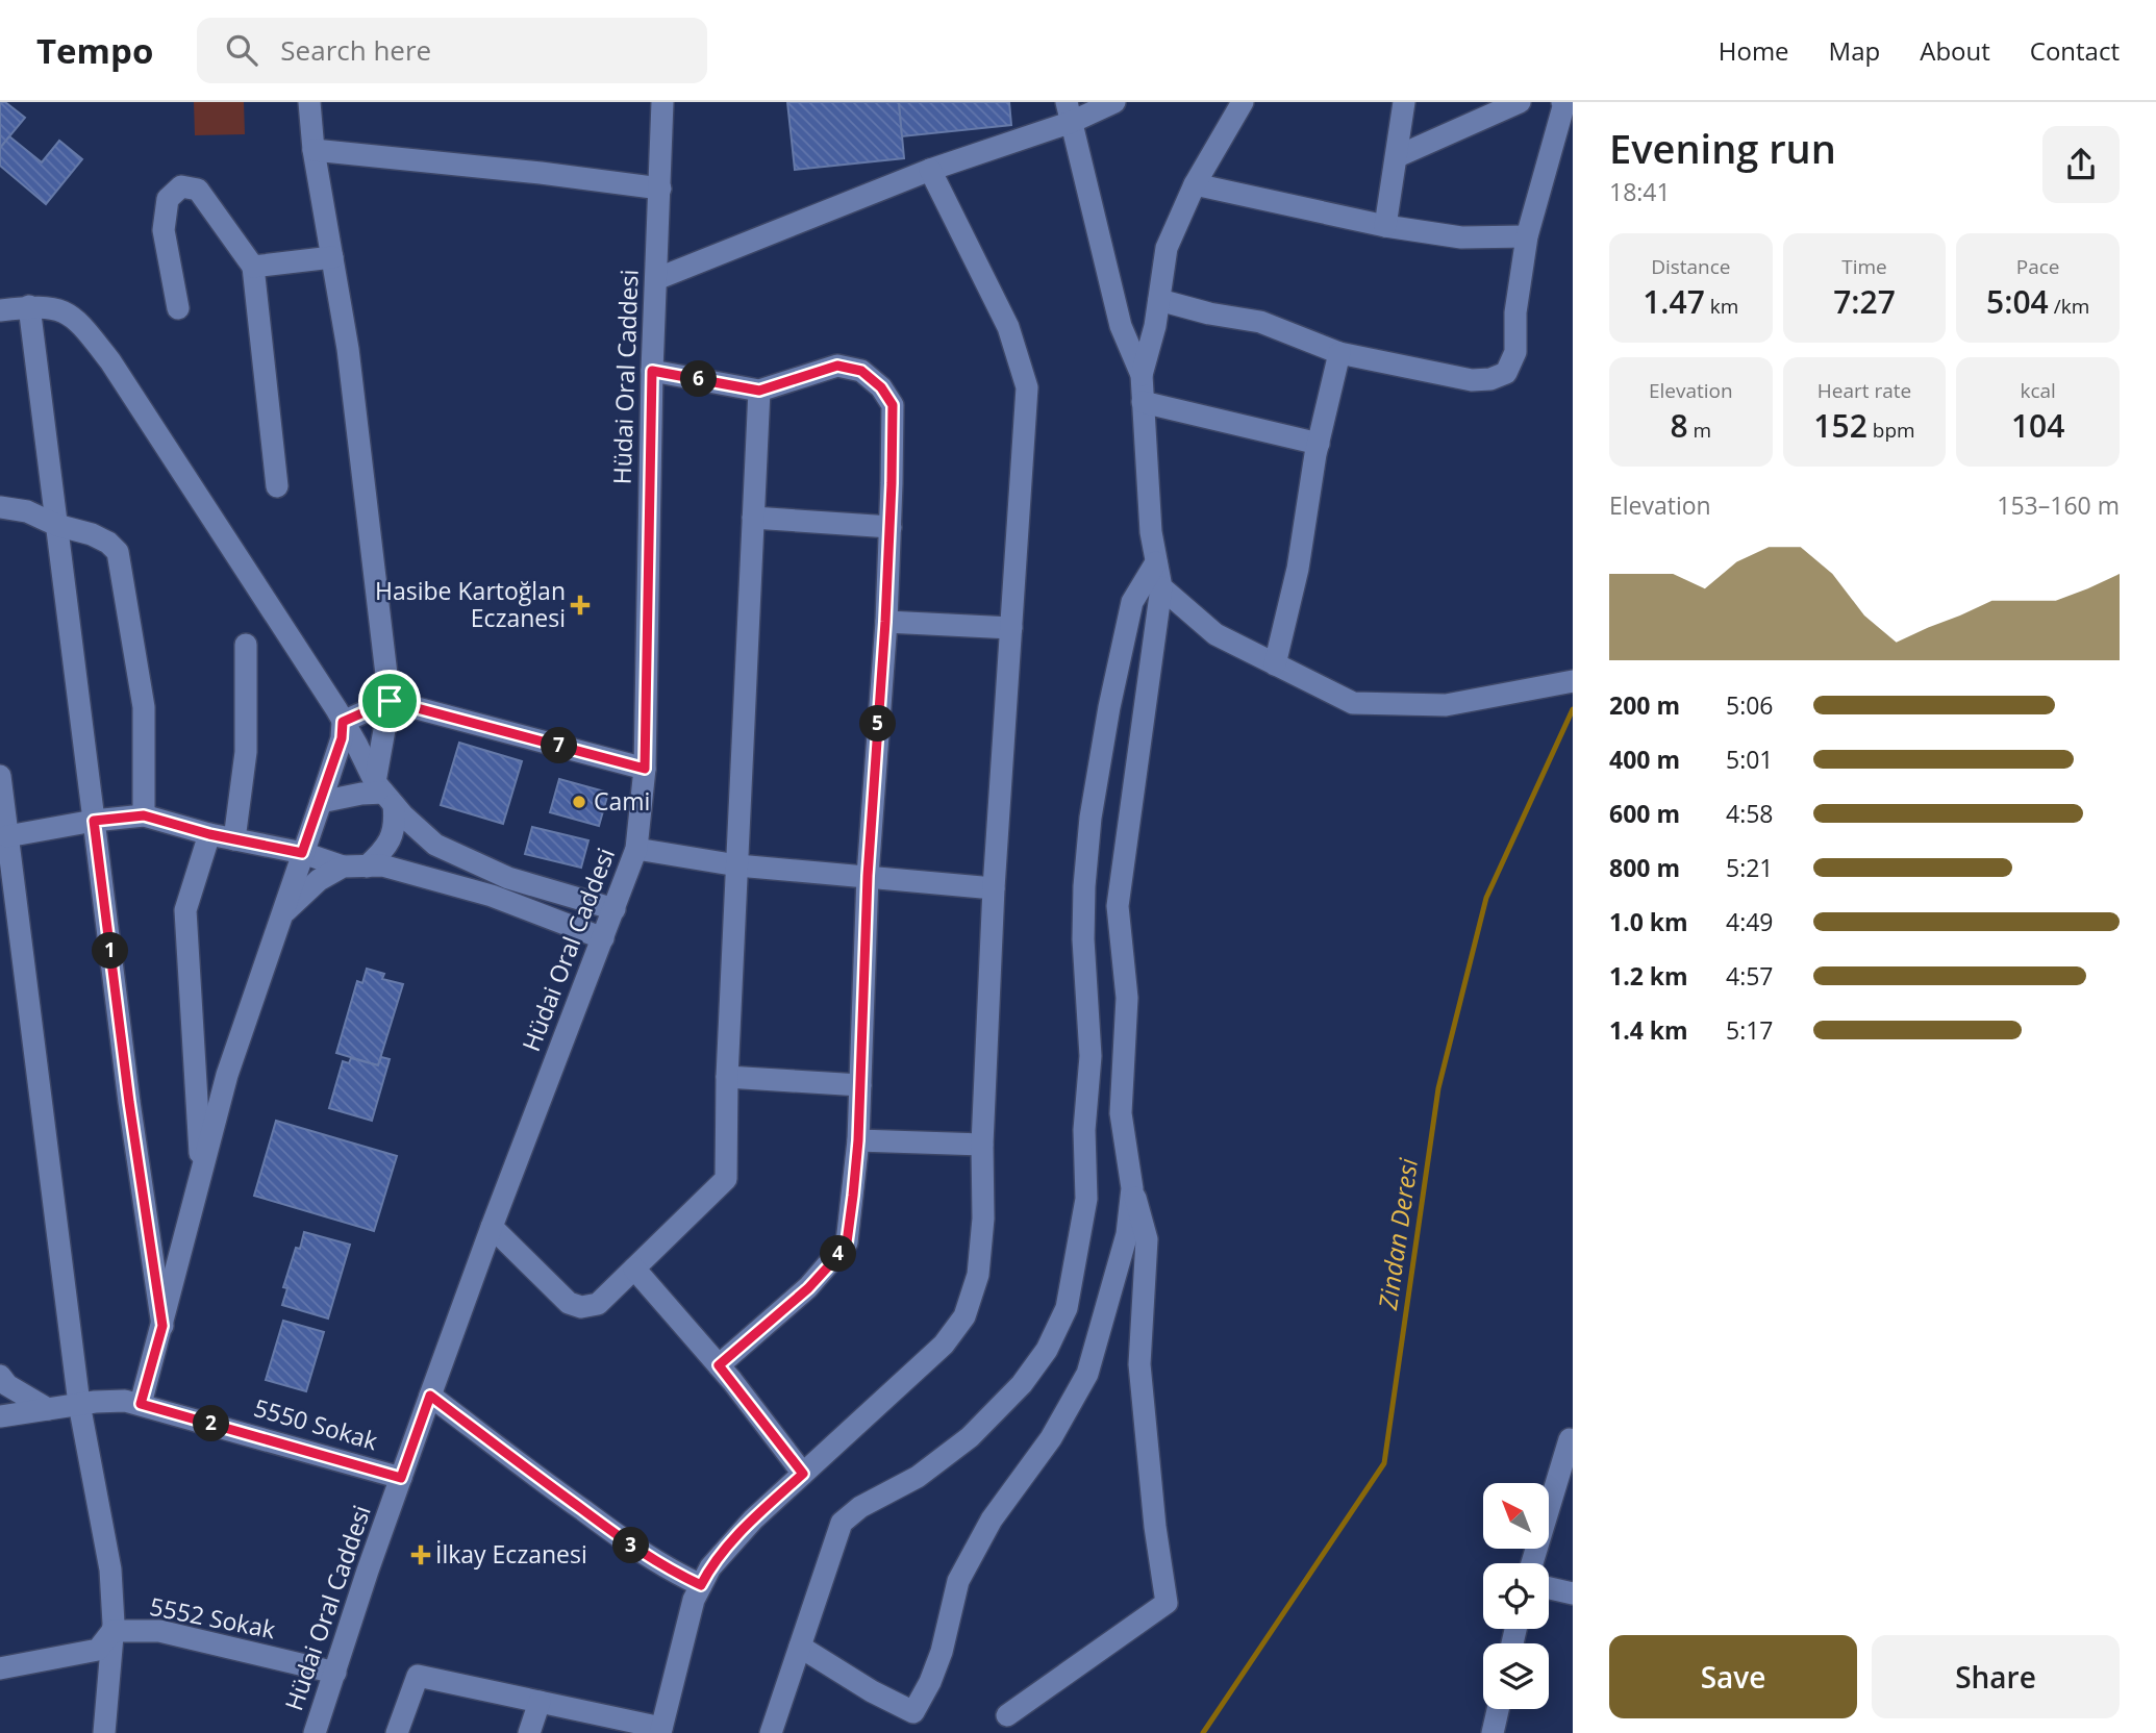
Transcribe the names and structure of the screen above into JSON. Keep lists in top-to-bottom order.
{
  "streets": {
    "street": ["Hüdai Oral Caddesi", "5550 Sokak", "5552 Sokak"]
  },
  "crossings": [
    ["Hüdai Oral Caddesi", "5550 Sokak"],
    ["Hüdai Oral Caddesi", "5552 Sokak"]
  ],
  "water": ["Zindan Deresi"],
  "places": {
    "health": ["Hasibe Kartoğlan Eczanesi", "İlkay Eczanesi"],
    "other": ["Cami"]
  },
  "north": "top left",
  "page": {
    "header": "Tempo",
    "search": "Search here",
    "nav": [
      "Home",
      "Map",
      "About",
      "Contact"
    ],
    "heading": ["Evening run", "18:41"],
    "stats": [
      ["Distance", "1.47 km"],
      ["Time", "7:27"],
      ["Pace", "5:04 /km"],
      ["Elevation", "8 m"],
      ["Heart rate", "152 bpm"],
      ["kcal", "104"]
    ],
    "pins": [
      "6",
      "5",
      "7",
      "1",
      "4",
      "2",
      "3"
    ],
    "chart": ["Elevation", "153–160 m"],
    "list": [
      {
        "name": "200 m",
        "note": "5:06"
      },
      {
        "name": "400 m",
        "note": "5:01"
      },
      {
        "name": "600 m",
        "note": "4:58"
      },
      {
        "name": "800 m",
        "note": "5:21"
      },
      {
        "name": "1.0 km",
        "note": "4:49"
      },
      {
        "name": "1.2 km",
        "note": "4:57"
      },
      {
        "name": "1.4 km",
        "note": "5:17"
      }
    ],
    "buttons": ["Save", "Share"]
  }
}
